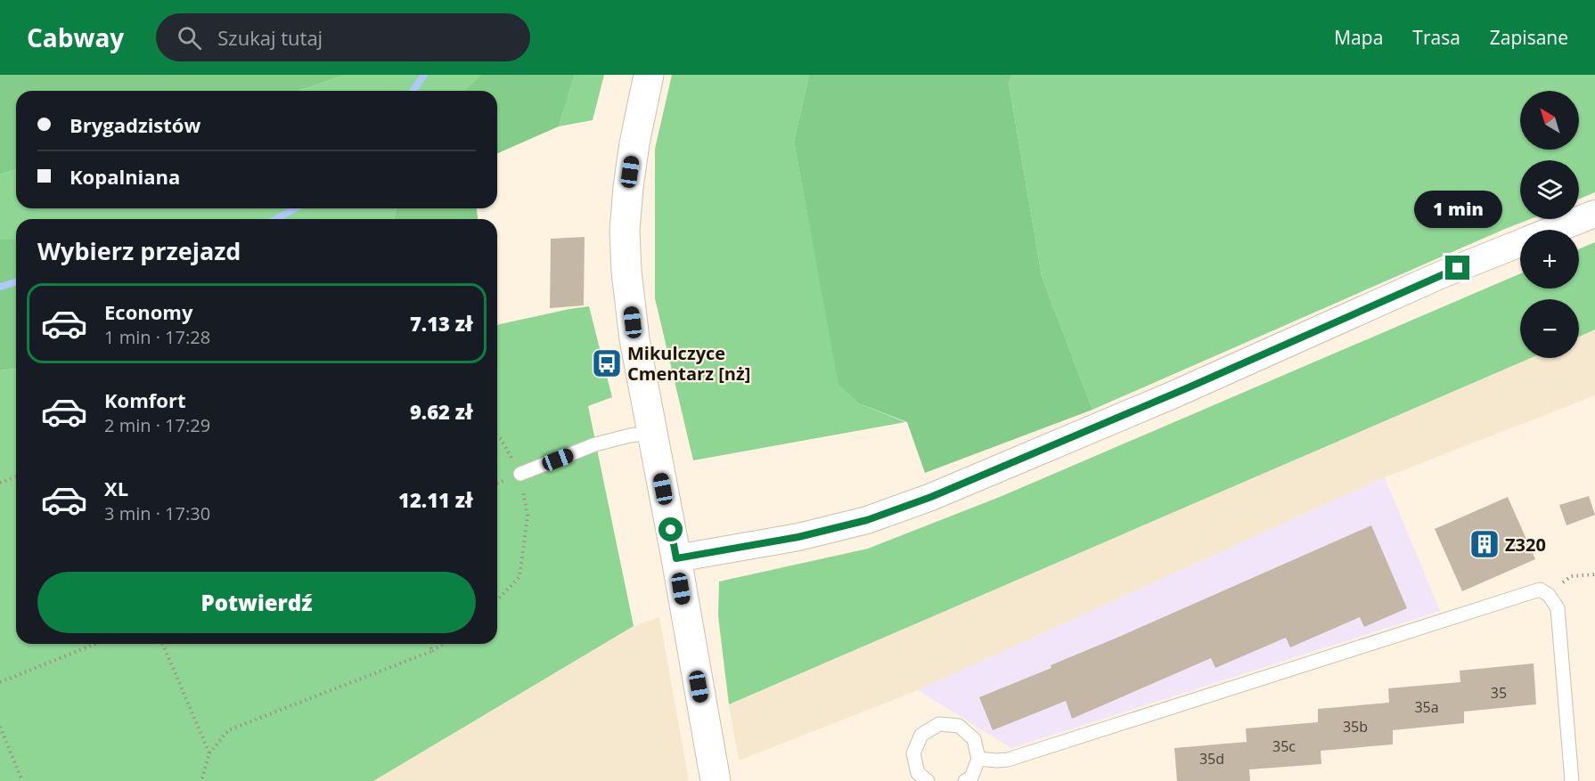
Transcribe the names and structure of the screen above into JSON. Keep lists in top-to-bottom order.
{
  "places": {
    "bus stop": ["Mikulczyce Cmentarz [nż]"],
    "building": ["Z320"]
  },
  "house_numbers": [
    "35",
    "35a",
    "35b",
    "35c",
    "35d"
  ],
  "north": "top left",
  "page": {
    "header": "Cabway",
    "search": "Szukaj tutaj",
    "nav": ["Mapa", "Trasa", "Zapisane"],
    "map_buttons": ["+", "−"],
    "banner": ["Brygadzistów", "Kopalniana"],
    "bubble": "1 min",
    "heading": "Wybierz przejazd",
    "list": [
      {
        "name": "Economy",
        "note": "1 min · 17:28",
        "value": "7.13 zł"
      },
      {
        "name": "Komfort",
        "note": "2 min · 17:29",
        "value": "9.62 zł"
      },
      {
        "name": "XL",
        "note": "3 min · 17:30",
        "value": "12.11 zł"
      }
    ],
    "buttons": "Potwierdź"
  }
}
